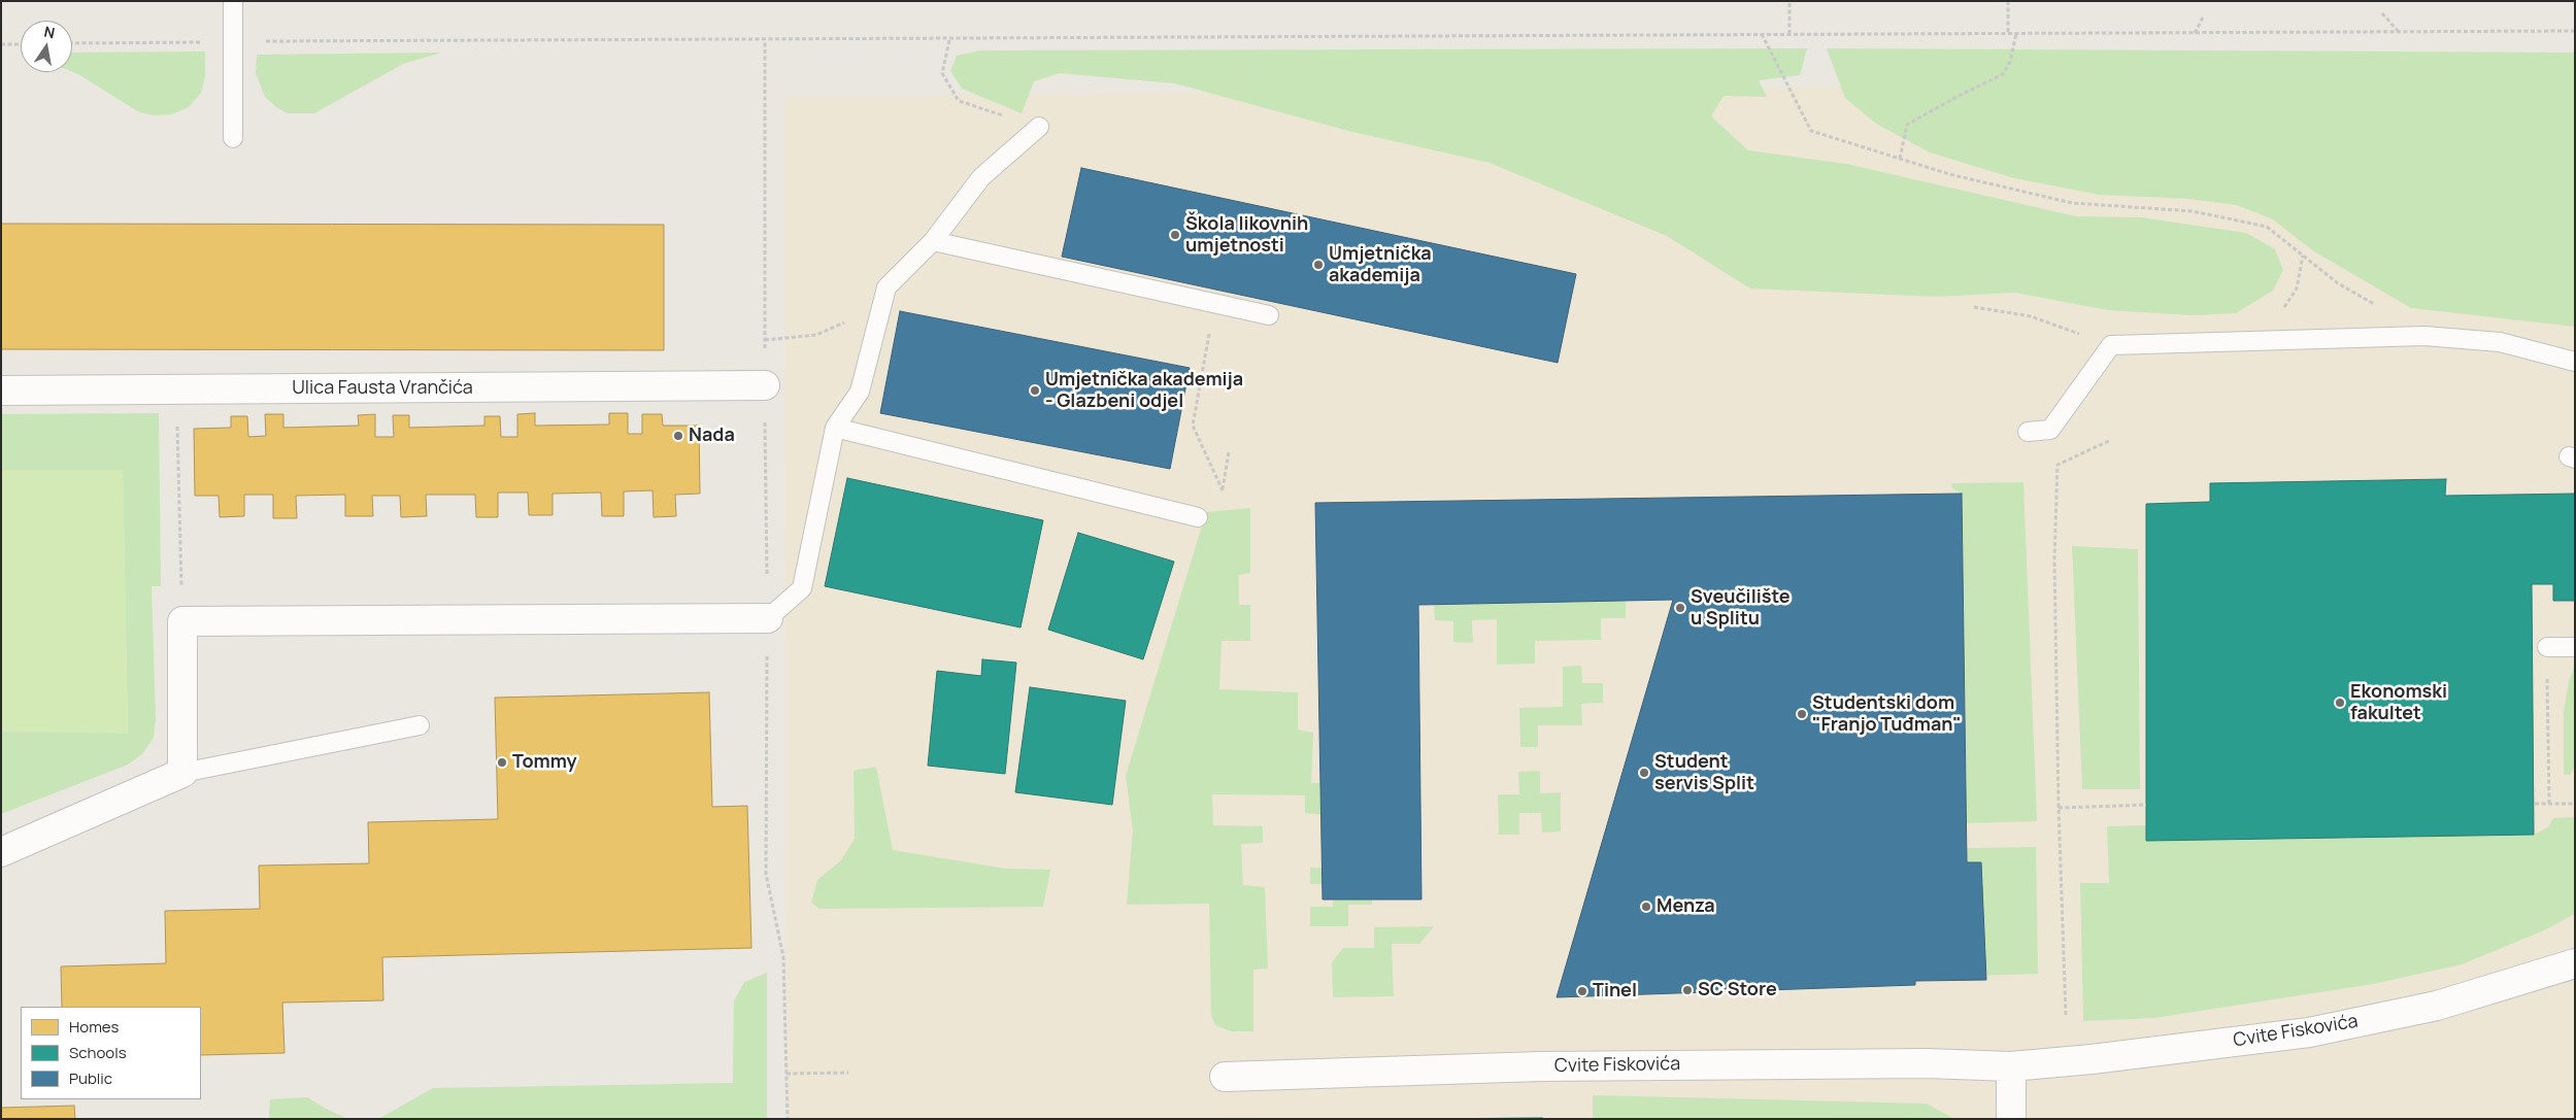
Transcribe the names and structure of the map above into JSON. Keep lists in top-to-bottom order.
{
  "streets": {
    "street": ["Ulica Fausta Vrančića", "Cvite Fiskovića"]
  },
  "places": [
    "Škola likovnih umjetnosti",
    "Umjetnička akademija",
    "Umjetnička akademija - Glazbeni odjel",
    "Nada",
    "Sveučilište u Splitu",
    "Ekonomski fakultet",
    "Studentski dom \"Franjo Tuđman\"",
    "Tommy",
    "Student servis Split",
    "Menza",
    "SC Store",
    "Tinel"
  ],
  "legend": ["Homes", "Schools", "Public"],
  "north": "top"
}
